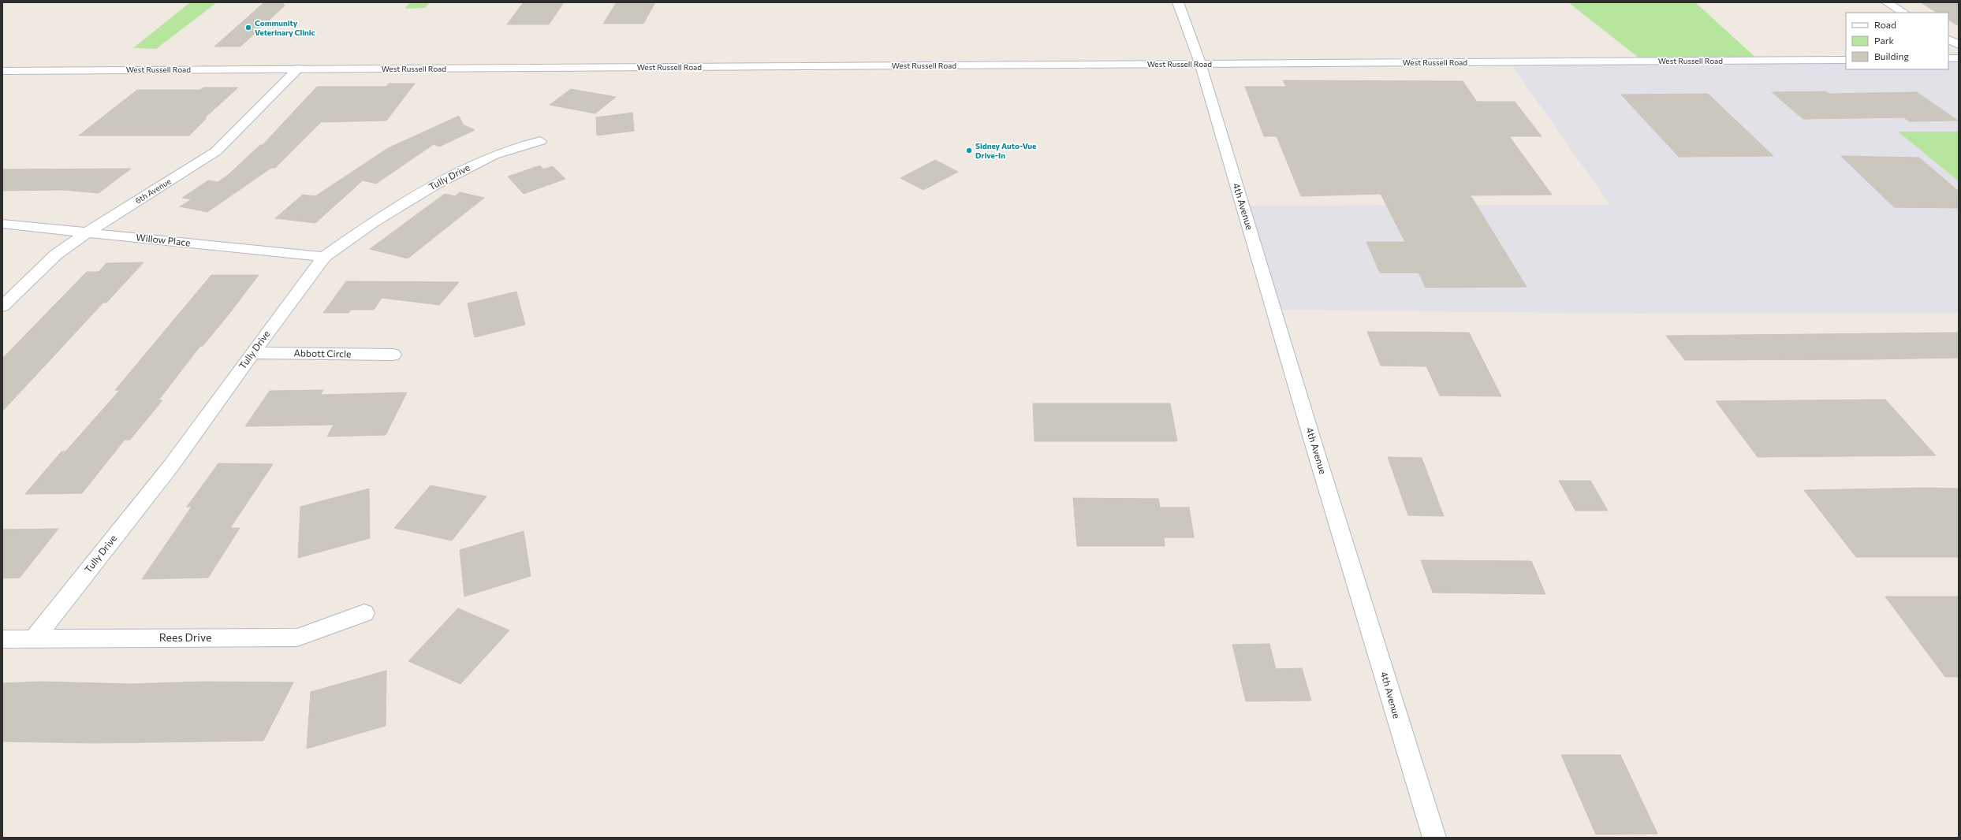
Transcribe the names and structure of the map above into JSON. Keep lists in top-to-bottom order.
{
  "streets": {
    "street": [
      "West Russell Road",
      "Tully Drive",
      "6th Avenue",
      "4th Avenue",
      "Willow Place",
      "Abbott Circle",
      "Rees Drive"
    ]
  },
  "crossings": [
    ["West Russell Road", "6th Avenue"],
    ["West Russell Road", "4th Avenue"],
    ["Tully Drive", "Willow Place"],
    ["Tully Drive", "Abbott Circle"],
    ["Tully Drive", "Rees Drive"],
    ["6th Avenue", "Willow Place"]
  ],
  "places": ["Community Veterinary Clinic", "Sidney Auto-Vue Drive-In"],
  "legend": ["Road", "Park", "Building"]
}
